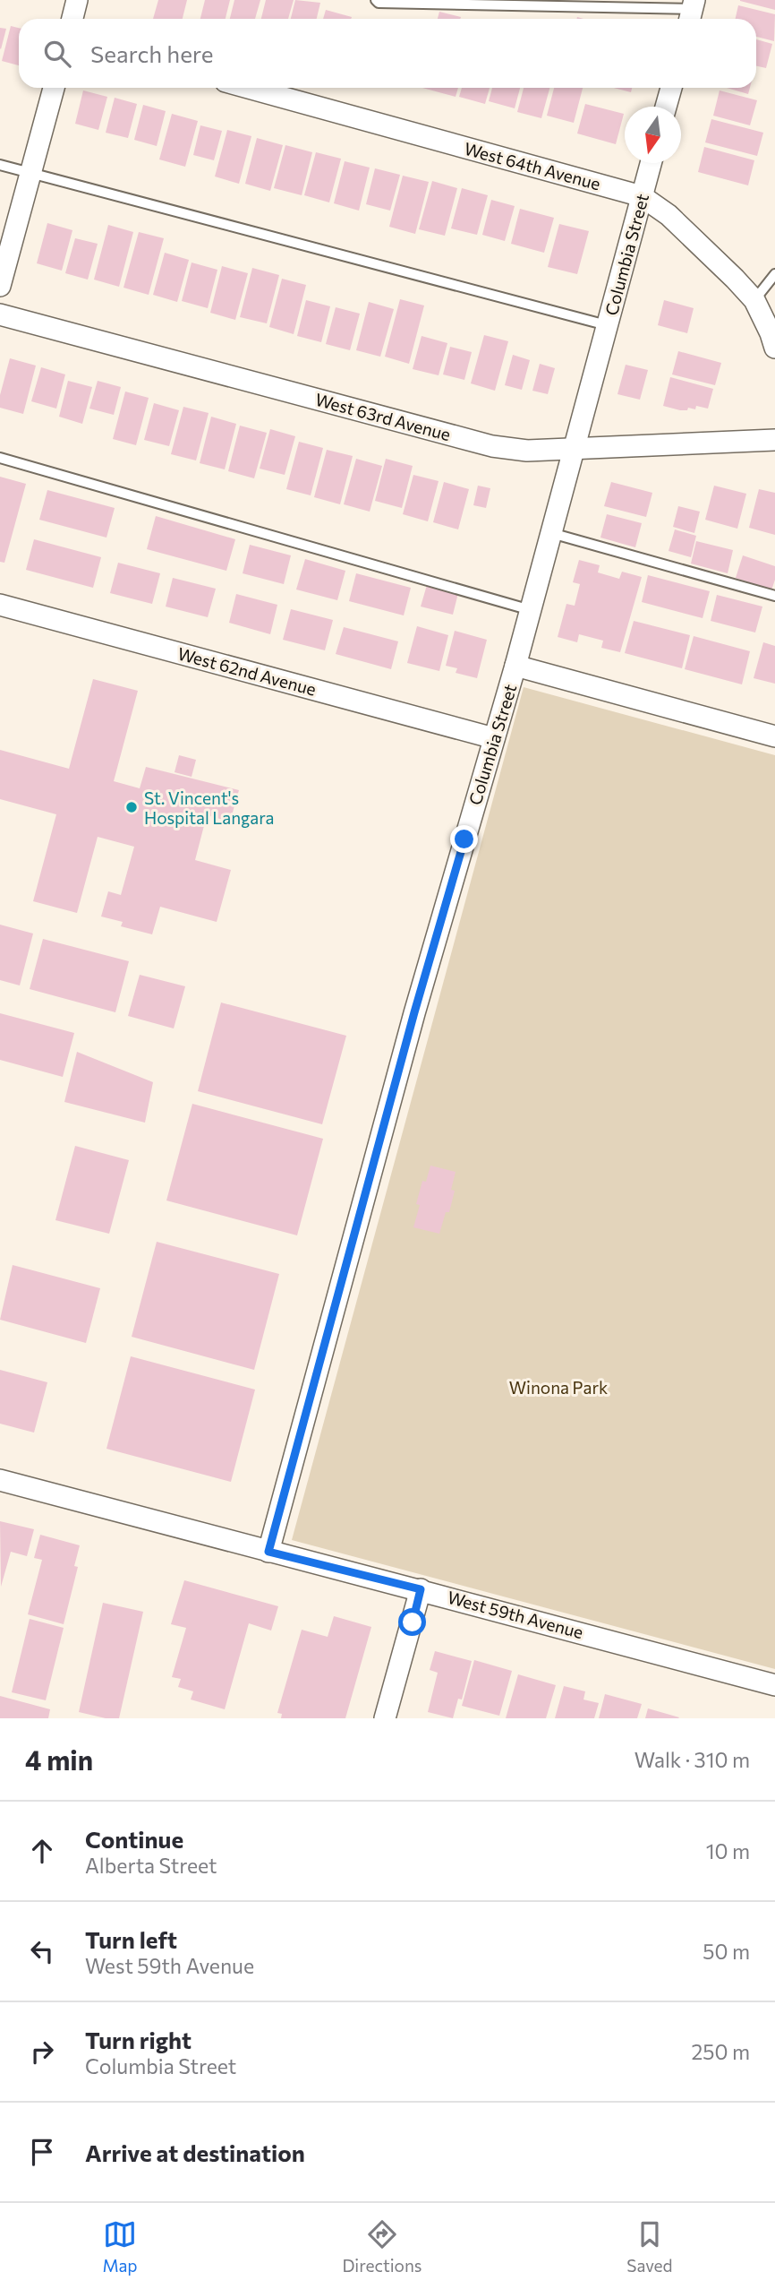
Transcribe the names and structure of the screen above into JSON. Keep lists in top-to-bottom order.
{
  "streets": {
    "street": [
      "West 64th Avenue",
      "Columbia Street",
      "West 63rd Avenue",
      "West 62nd Avenue",
      "West 59th Avenue"
    ]
  },
  "crossings": [
    ["West 64th Avenue", "Columbia Street"],
    ["Columbia Street", "West 63rd Avenue"],
    ["Columbia Street", "West 62nd Avenue"],
    ["Columbia Street", "West 59th Avenue"]
  ],
  "parks": ["Winona Park"],
  "places": ["St. Vincent's Hospital Langara"],
  "north": "bottom",
  "page": {
    "search": "Search here",
    "heading": ["4 min", "Walk · 310 m"],
    "list": [
      ["Continue", "Alberta Street", "10 m"],
      ["Turn left", "West 59th Avenue", "50 m"],
      ["Turn right", "Columbia Street", "250 m"],
      "Arrive at destination"
    ],
    "nav": ["Map", "Directions", "Saved"]
  }
}
